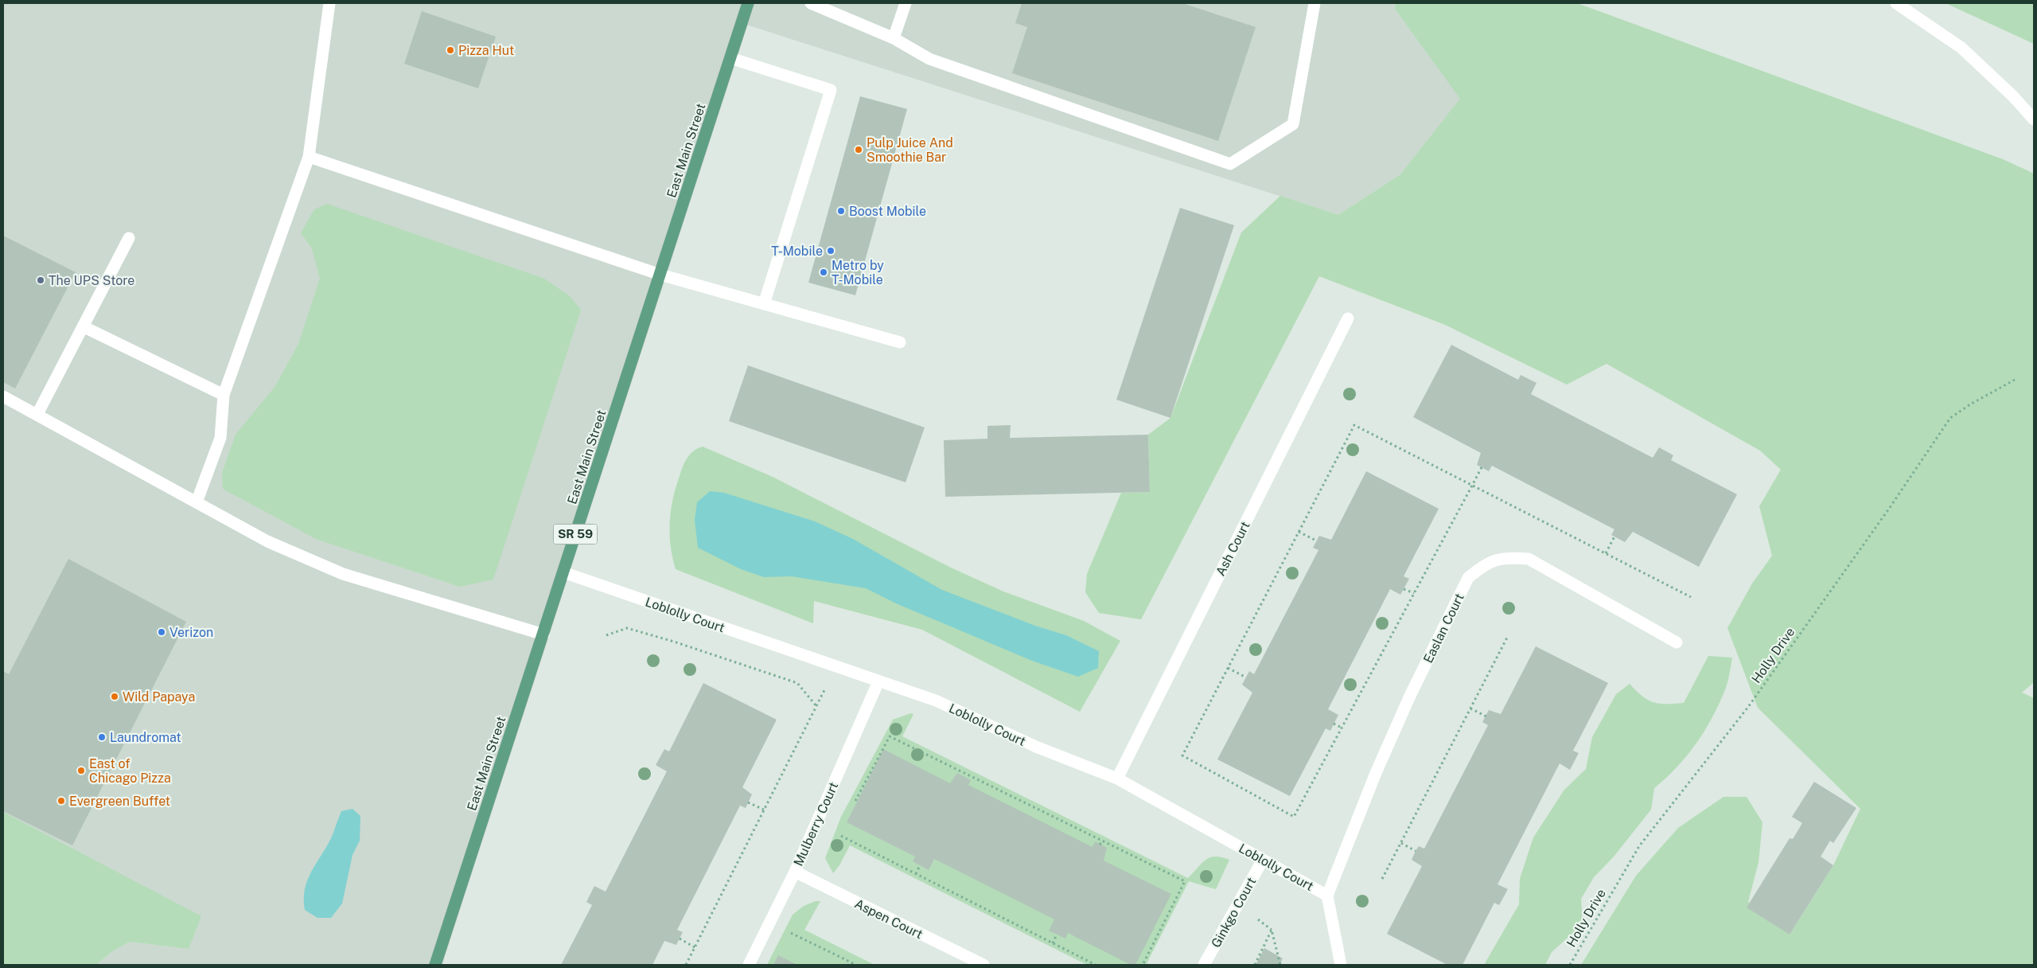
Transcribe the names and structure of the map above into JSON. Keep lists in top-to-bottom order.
{
  "streets": {
    "main road": ["East Main Street", "SR 59"],
    "lane": [
      "Ash Court",
      "Loblolly Court",
      "Easlan Court",
      "Mulberry Court",
      "Ginkgo Court",
      "Aspen Court"
    ],
    "path": ["Holly Drive"]
  },
  "crossings": [
    ["East Main Street", "Loblolly Court"],
    ["Ash Court", "Loblolly Court"],
    ["Loblolly Court", "Easlan Court"],
    ["Loblolly Court", "Mulberry Court"],
    ["Loblolly Court", "Ginkgo Court"],
    ["Mulberry Court", "Aspen Court"]
  ],
  "places": [
    "Pizza Hut",
    "Pulp Juice And Smoothie Bar",
    "Boost Mobile",
    "T-Mobile",
    "Metro by T-Mobile",
    "The UPS Store",
    "Verizon",
    "Wild Papaya",
    "Laundromat",
    "East of Chicago Pizza",
    "Evergreen Buffet"
  ]
}
